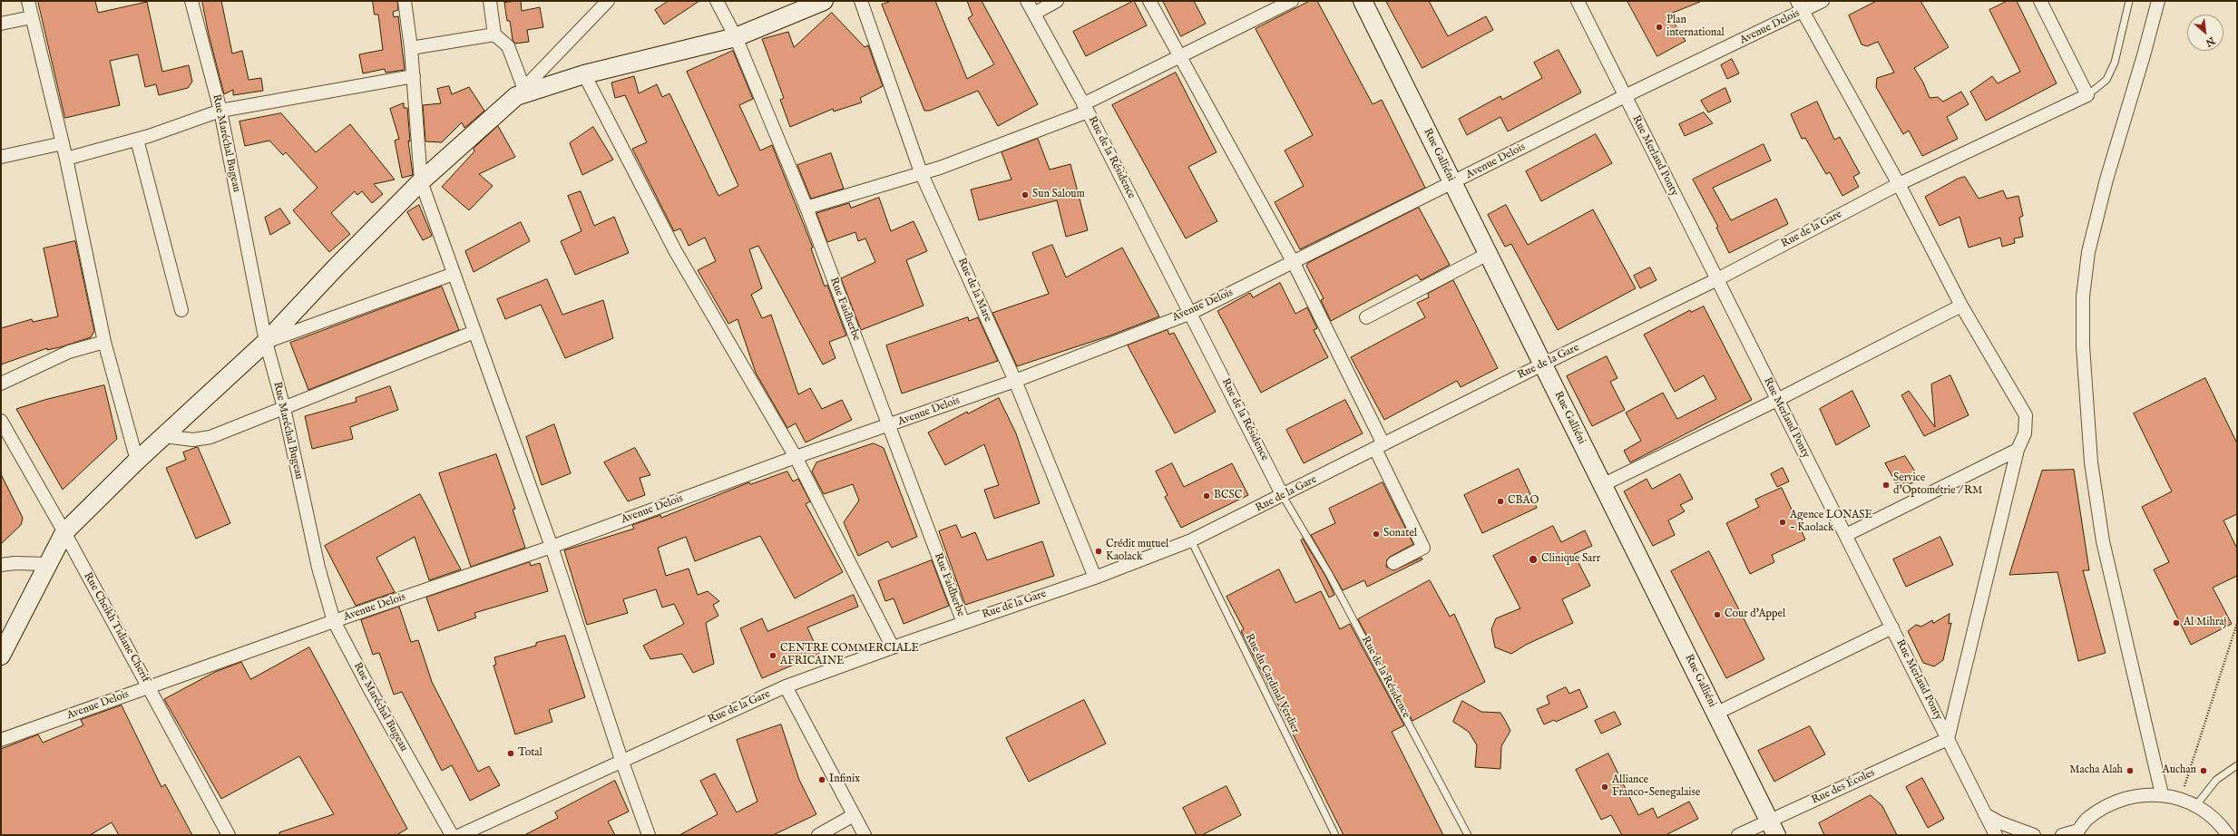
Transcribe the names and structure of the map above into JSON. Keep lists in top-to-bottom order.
{
  "streets": {
    "street": [
      "Avenue Delois",
      "Rue Maréchal Bugeau",
      "Rue Galliéni",
      "Rue Merlaud Ponty",
      "Rue de la Résidence",
      "Rue de la Gare",
      "Rue de la Mare",
      "Rue Faidherbe",
      "Rue Cheikh Tidiane Cherif",
      "Rue des Écoles"
    ],
    "lane": ["Rue du Cardinal Verdier"]
  },
  "crossings": [
    ["Avenue Delois", "Rue Maréchal Bugeau"],
    ["Avenue Delois", "Rue Galliéni"],
    ["Avenue Delois", "Rue Merlaud Ponty"],
    ["Avenue Delois", "Rue de la Résidence"],
    ["Avenue Delois", "Rue de la Mare"],
    ["Avenue Delois", "Rue Faidherbe"],
    ["Avenue Delois", "Rue Cheikh Tidiane Cherif"],
    ["Rue Galliéni", "Rue de la Gare"],
    ["Rue Galliéni", "Rue des Écoles"],
    ["Rue Merlaud Ponty", "Rue de la Gare"],
    ["Rue Merlaud Ponty", "Rue des Écoles"],
    ["Rue de la Résidence", "Rue de la Gare"],
    ["Rue de la Gare", "Rue de la Mare"],
    ["Rue de la Gare", "Rue Faidherbe"],
    ["Rue de la Gare", "Rue du Cardinal Verdier"]
  ],
  "places": [
    "Plan international",
    "Sun Saloum",
    "Service d'Optométrie / RM",
    "BCSC",
    "CBAO",
    "Agence LONASE - Kaolack",
    "Sonatel",
    "Crédit mutuel Kaolack",
    "Clinique Sarr",
    "Cour d'Appel",
    "Al Mihraj",
    "CENTRE COMMERCIALE AFRICAINE",
    "Total",
    "Macha Alah",
    "Auchan",
    "Infinix",
    "Alliance Franco-Senegalaise"
  ],
  "north": "bottom right"
}
